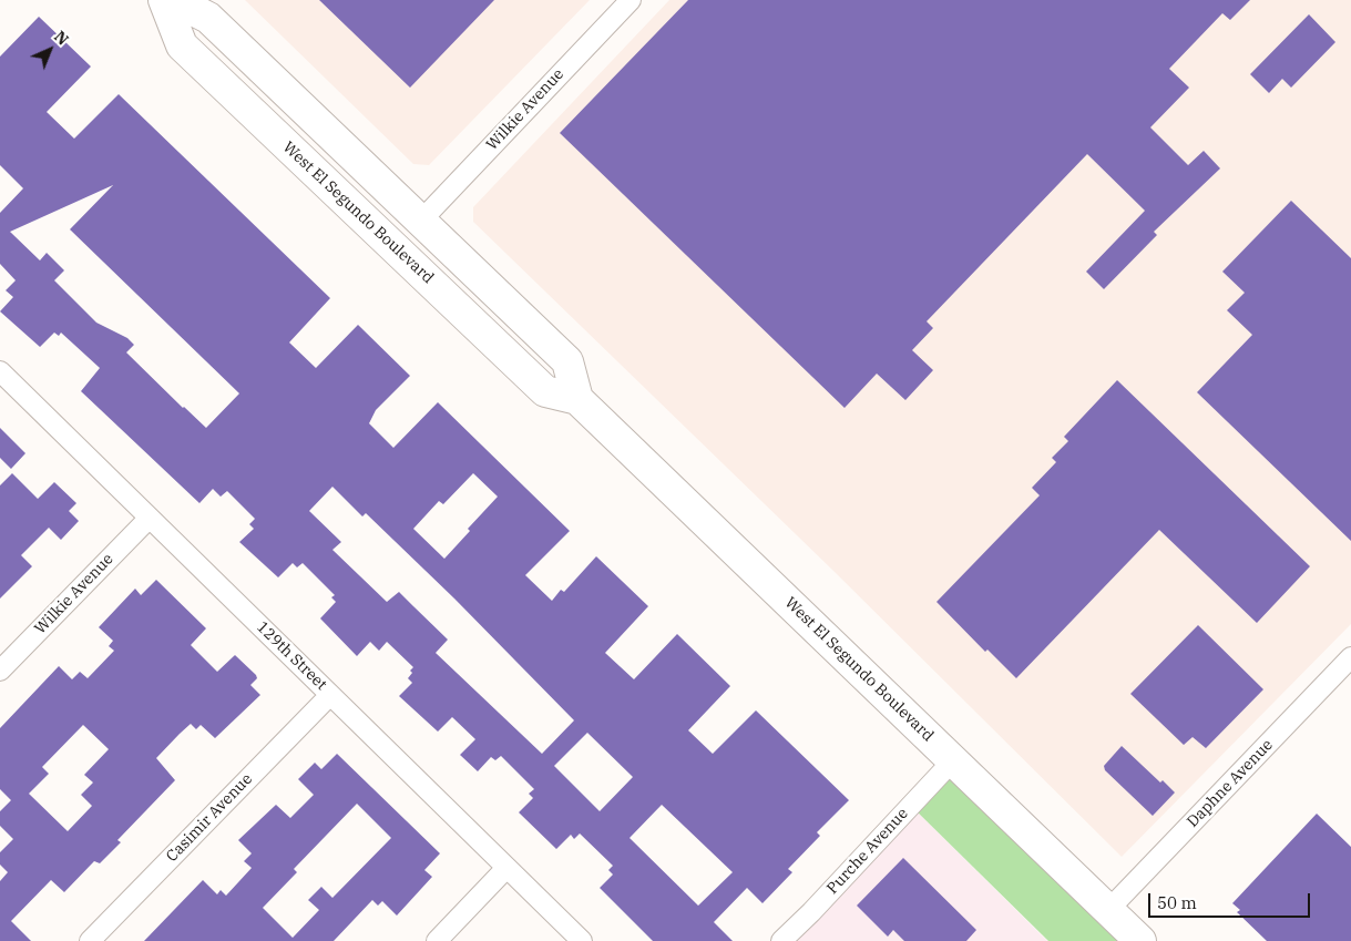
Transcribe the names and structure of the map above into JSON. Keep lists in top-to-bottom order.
{
  "streets": {
    "main road": ["West El Segundo Boulevard"],
    "street": [
      "Wilkie Avenue",
      "129th Street",
      "Daphne Avenue",
      "Casimir Avenue",
      "Purche Avenue"
    ]
  },
  "crossings": [
    ["Wilkie Avenue", "129th Street"],
    ["West El Segundo Boulevard", "Daphne Avenue"],
    ["West El Segundo Boulevard", "Purche Avenue"],
    ["129th Street", "Casimir Avenue"]
  ],
  "scale_bar": "50 m",
  "north": "top right"
}
